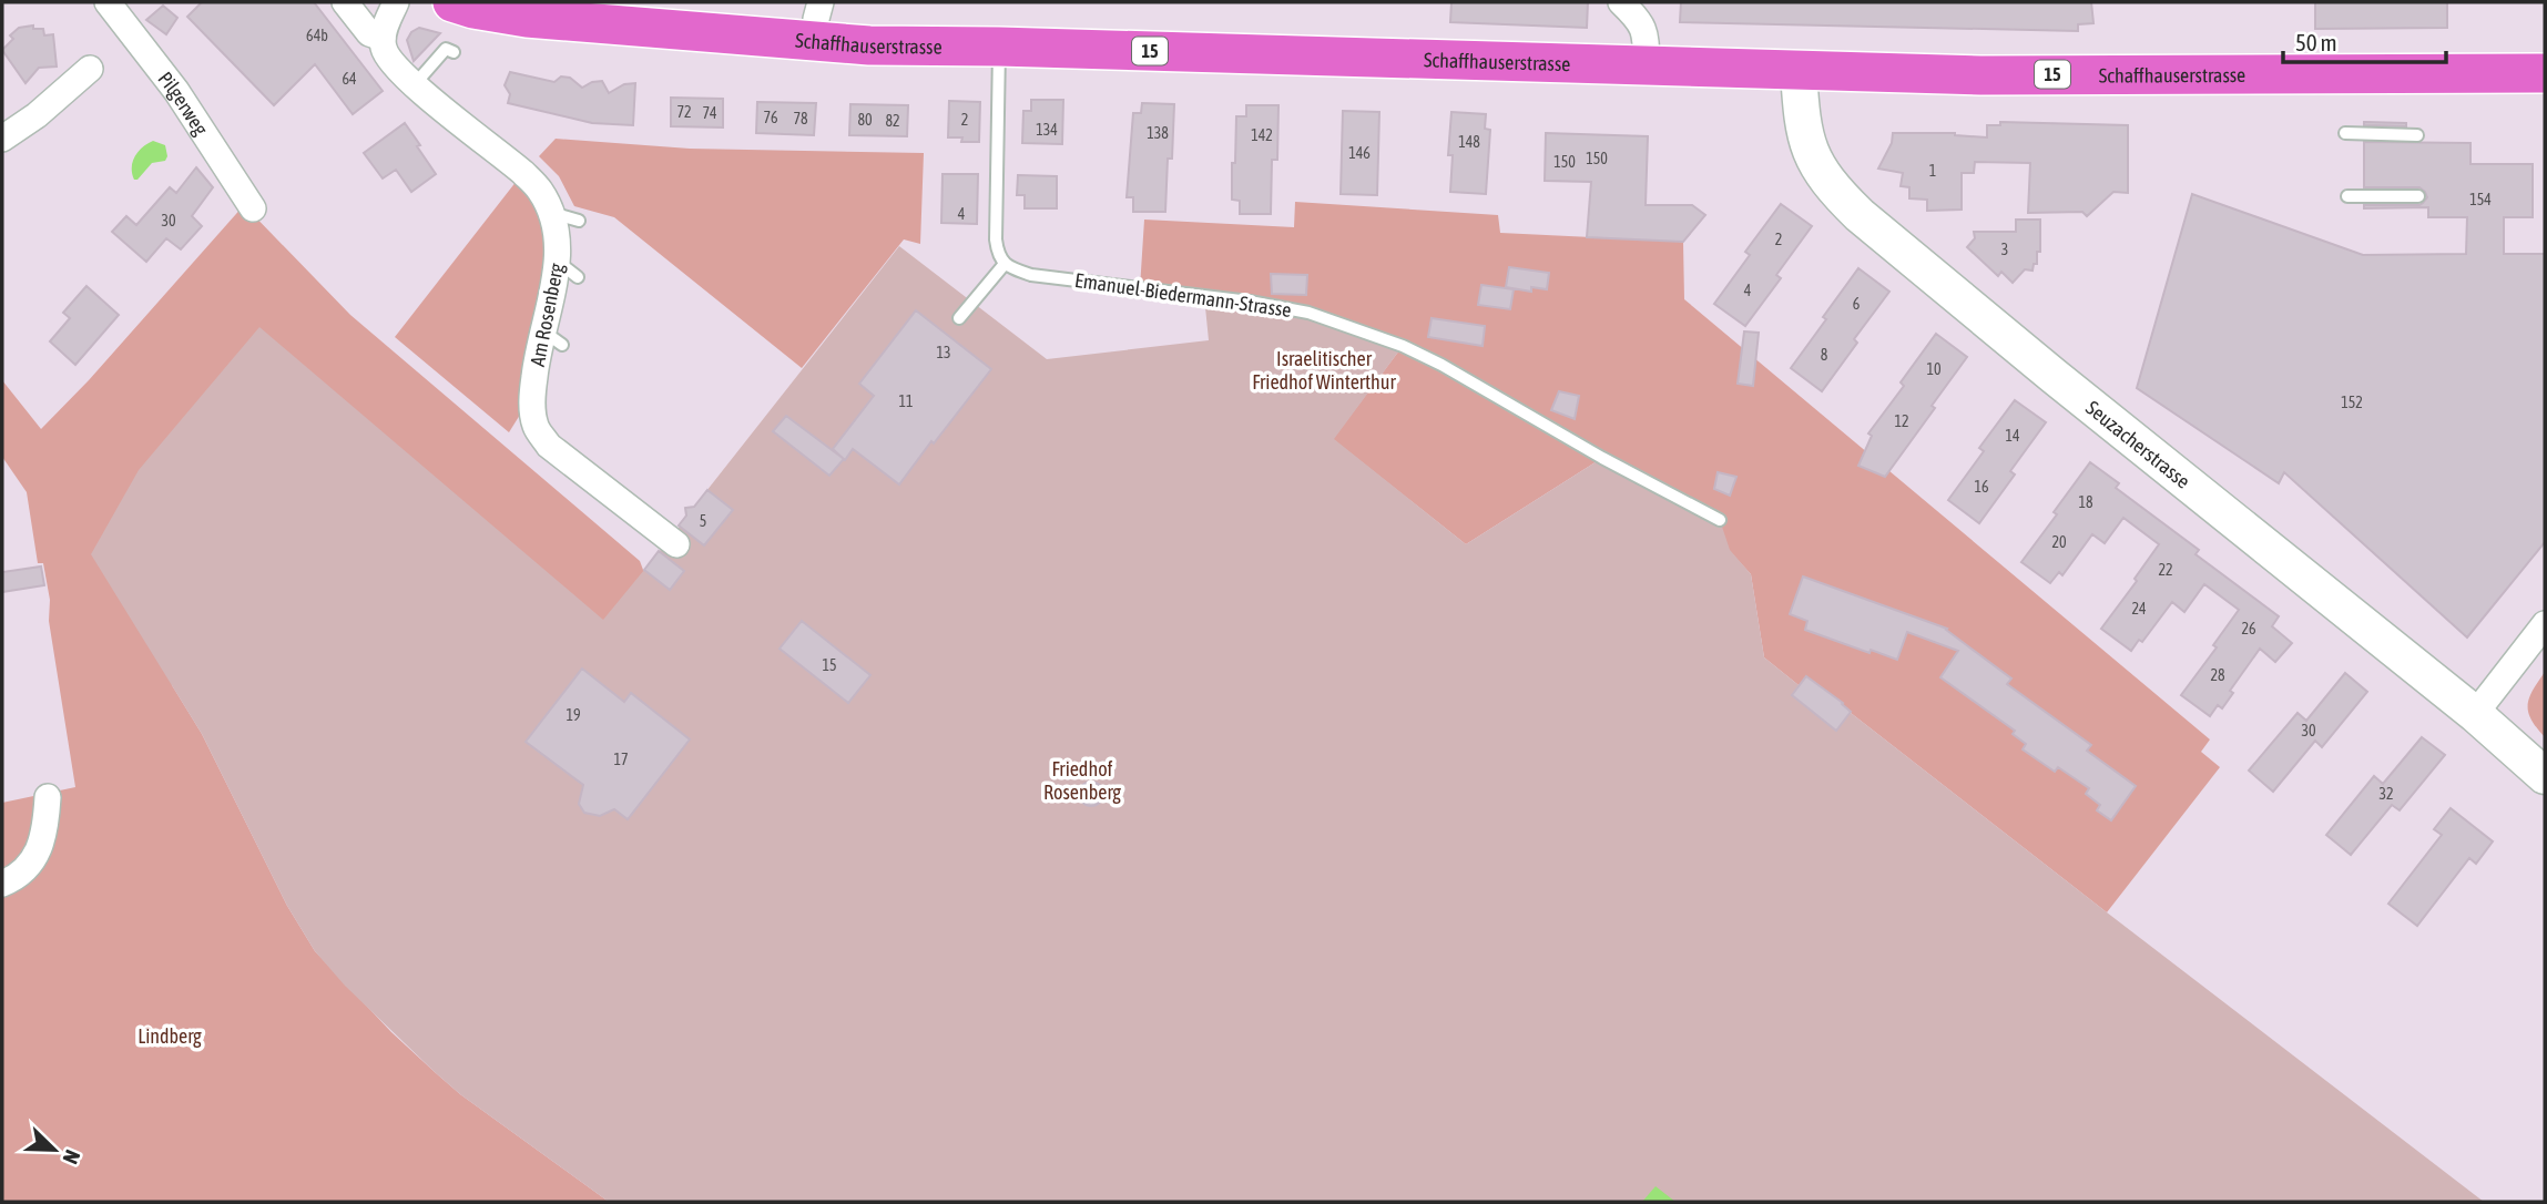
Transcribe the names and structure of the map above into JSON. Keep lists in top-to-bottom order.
{
  "streets": {
    "main road": ["Schaffhauserstrasse", "15", "Seuzacherstrasse"],
    "street": ["Pilgerweg", "Am Rosenberg"],
    "lane": ["Emanuel-Biedermann-Strasse"]
  },
  "crossings": [
    ["Schaffhauserstrasse", "Seuzacherstrasse"]
  ],
  "parks": ["Israelitischer Friedhof Winterthur", "Friedhof Rosenberg", "Lindberg"],
  "house_numbers": [
    "64b",
    "64",
    "72",
    "74",
    "76",
    "78",
    "80",
    "2",
    "82",
    "134",
    "138",
    "142",
    "148",
    "146",
    "150",
    "150",
    "1",
    "154",
    "4",
    "30",
    "2",
    "3",
    "4",
    "6",
    "13",
    "8",
    "10",
    "11",
    "152",
    "12",
    "14",
    "16",
    "18",
    "5",
    "20",
    "22",
    "24",
    "26",
    "15",
    "28",
    "19",
    "30",
    "17",
    "32"
  ],
  "scale_bar": "50 m",
  "north": "bottom right"
}
